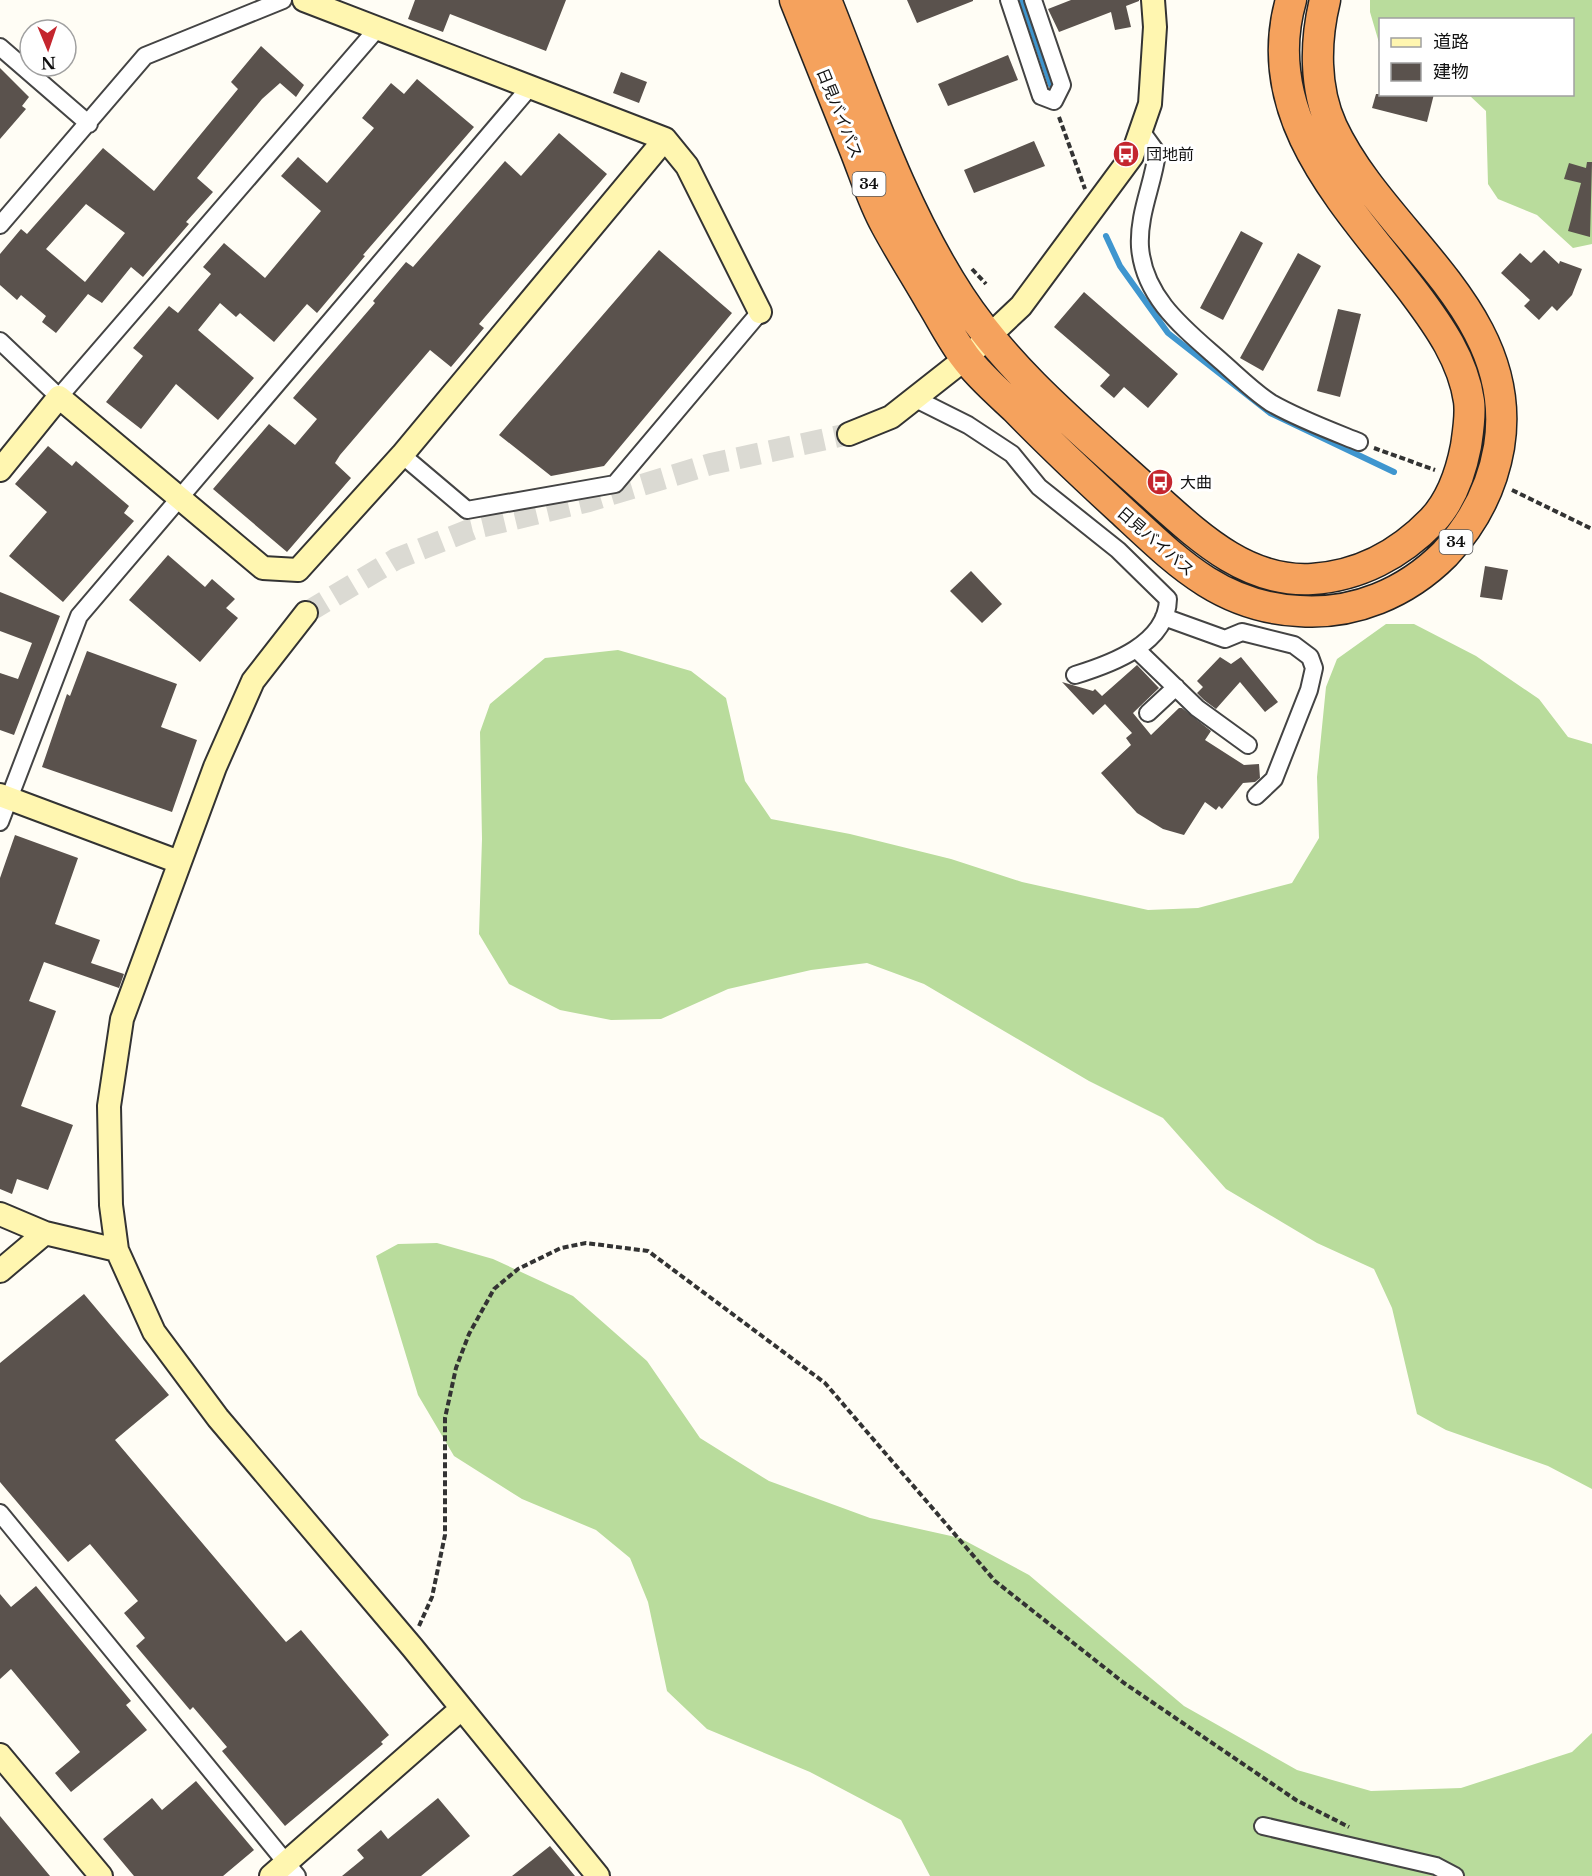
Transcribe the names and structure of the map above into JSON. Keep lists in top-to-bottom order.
{
  "streets": {
    "highway": ["日見バイパス", "34"]
  },
  "places": {
    "bus stop": ["団地前", "大曲"]
  },
  "legend": ["道路", "建物"],
  "north": "bottom"
}
